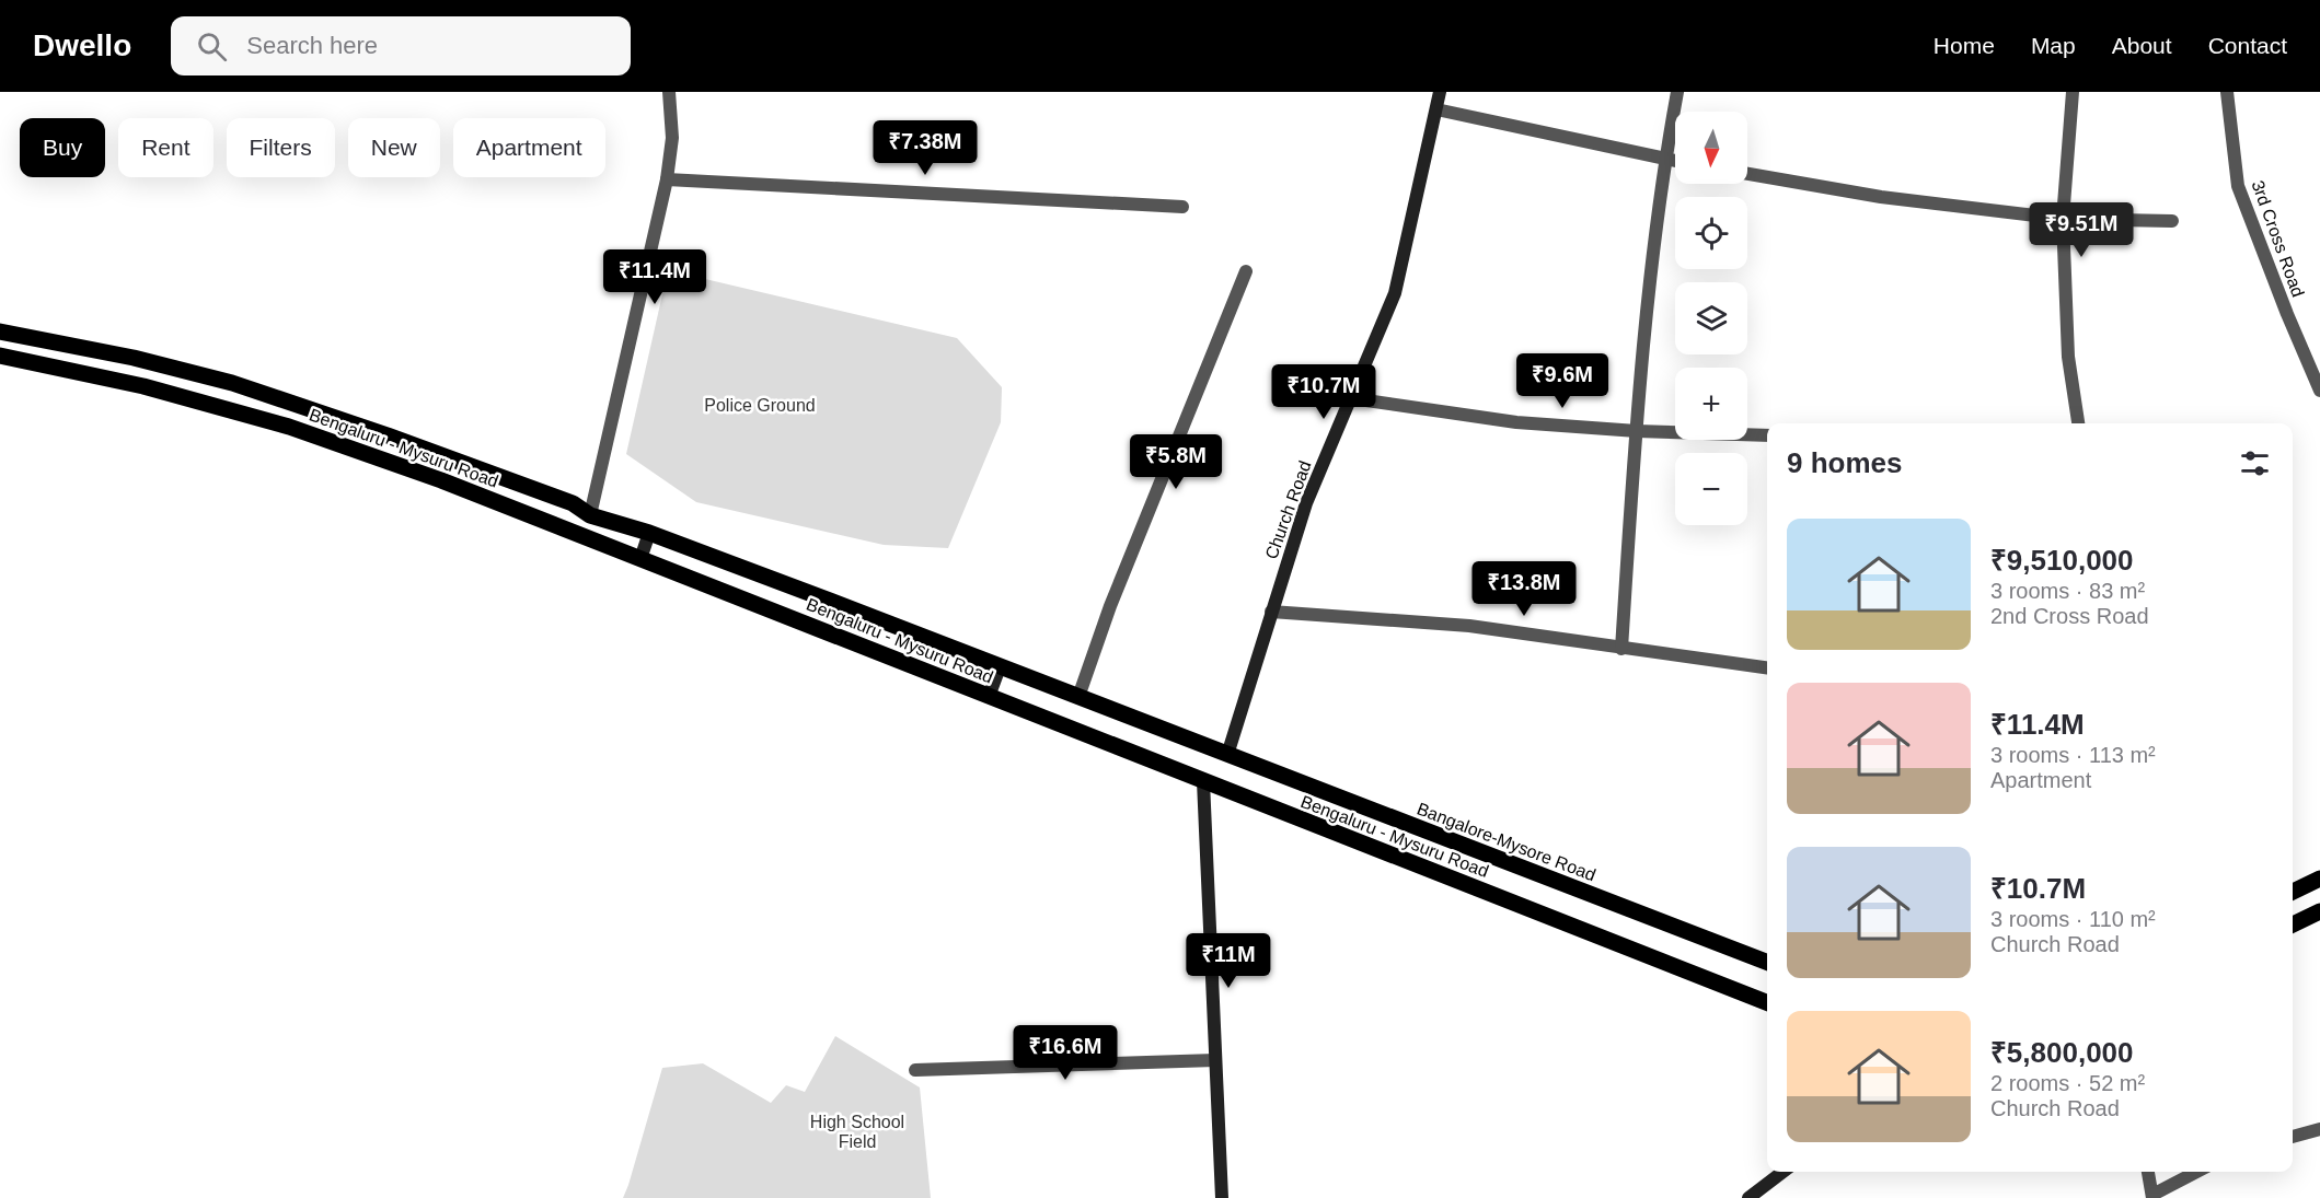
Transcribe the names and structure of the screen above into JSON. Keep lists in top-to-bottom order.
{
  "streets": {
    "main road": ["Bengaluru - Mysuru Road", "Bangalore-Mysore Road"],
    "street": ["3rd Cross Road", "Church Road"]
  },
  "crossings": [
    ["Bengaluru - Mysuru Road", "Church Road"],
    ["Bengaluru - Mysuru Road", "Bangalore-Mysore Road"],
    ["Church Road", "Bangalore-Mysore Road"]
  ],
  "parks": ["Police Ground", "High School Field"],
  "north": "bottom",
  "page": {
    "header": "Dwello",
    "search": "Search here",
    "nav": [
      "Home",
      "Map",
      "About",
      "Contact"
    ],
    "map_buttons": ["+", "−"],
    "chip": [
      "Buy",
      "Rent",
      "Filters",
      "New",
      "Apartment"
    ],
    "price": [
      "₹7.38M",
      "₹9.51M",
      "₹11.4M",
      "₹9.6M",
      "₹10.7M",
      "₹5.8M",
      "₹13.8M",
      "₹11M",
      "₹16.6M"
    ],
    "heading": "9 homes",
    "list": [
      {
        "name": "₹9,510,000",
        "note": "3 rooms · 83 m² · 2nd Cross Road"
      },
      {
        "name": "₹11.4M",
        "note": "3 rooms · 113 m² · Apartment"
      },
      {
        "name": "₹10.7M",
        "note": "3 rooms · 110 m² · Church Road"
      },
      {
        "name": "₹5,800,000",
        "note": "2 rooms · 52 m² · Church Road"
      }
    ]
  }
}
